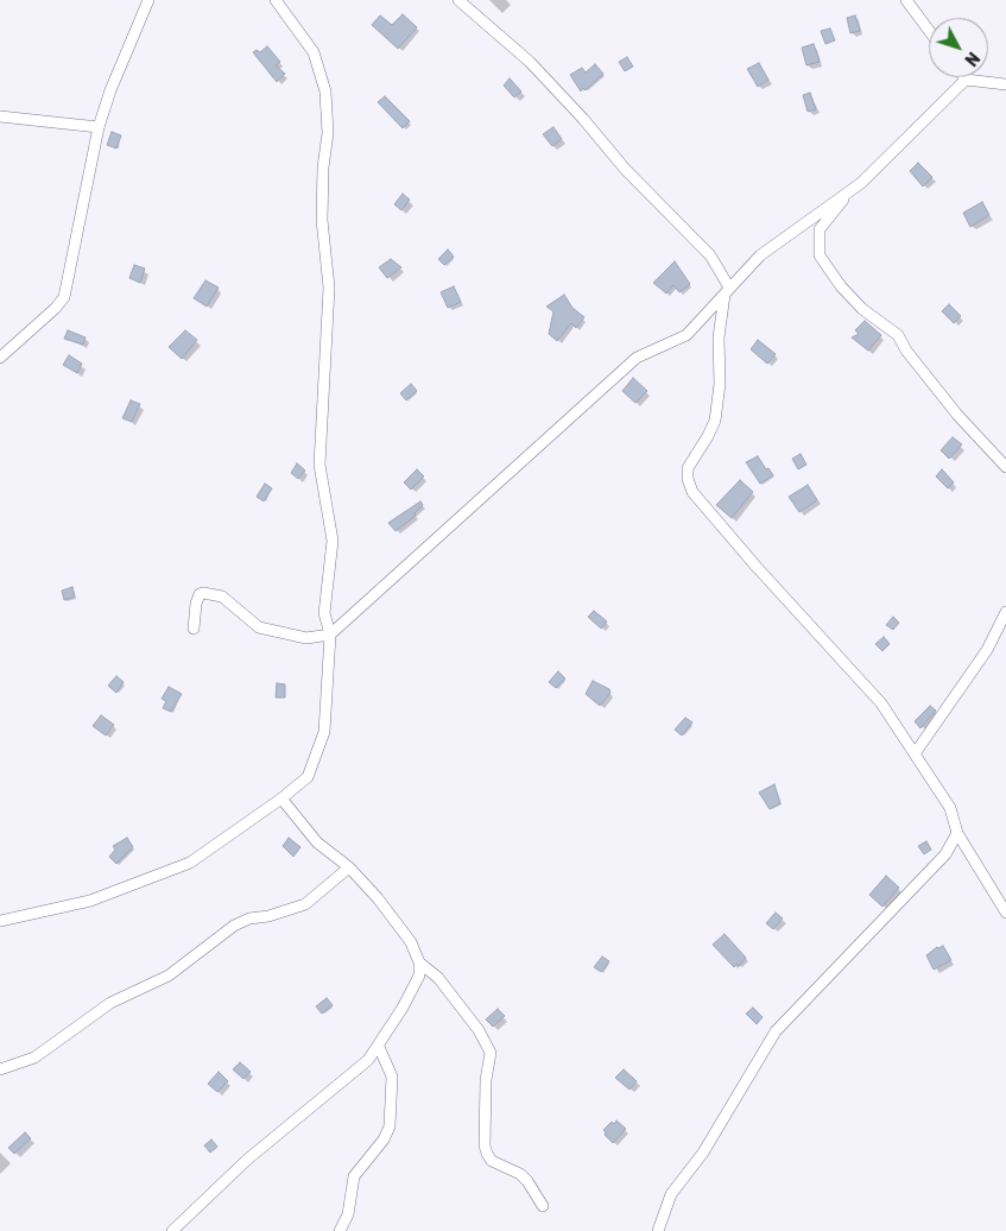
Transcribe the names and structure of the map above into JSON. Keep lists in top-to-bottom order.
{
  "north": "bottom right"
}
